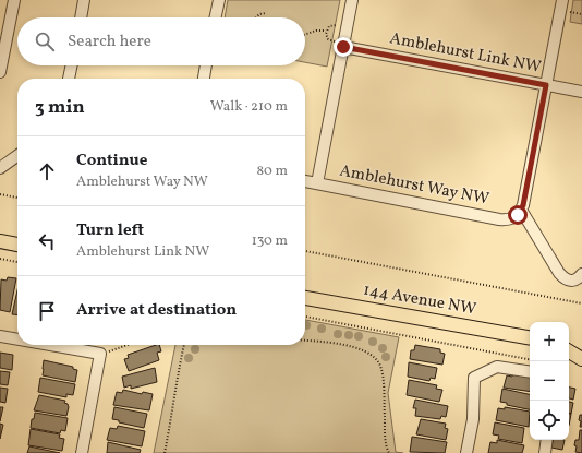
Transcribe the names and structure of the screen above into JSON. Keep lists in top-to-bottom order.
{
  "streets": {
    "main road": ["144 Avenue NW"],
    "street": ["Amblehurst Link NW", "Amblehurst Way NW"]
  },
  "page": {
    "search": "Search here",
    "heading": ["3 min", "Walk · 210 m"],
    "list": [
      ["Continue", "Amblehurst Way NW", "80 m"],
      ["Turn left", "Amblehurst Link NW", "130 m"],
      "Arrive at destination"
    ],
    "map_buttons": ["+", "−"]
  }
}
